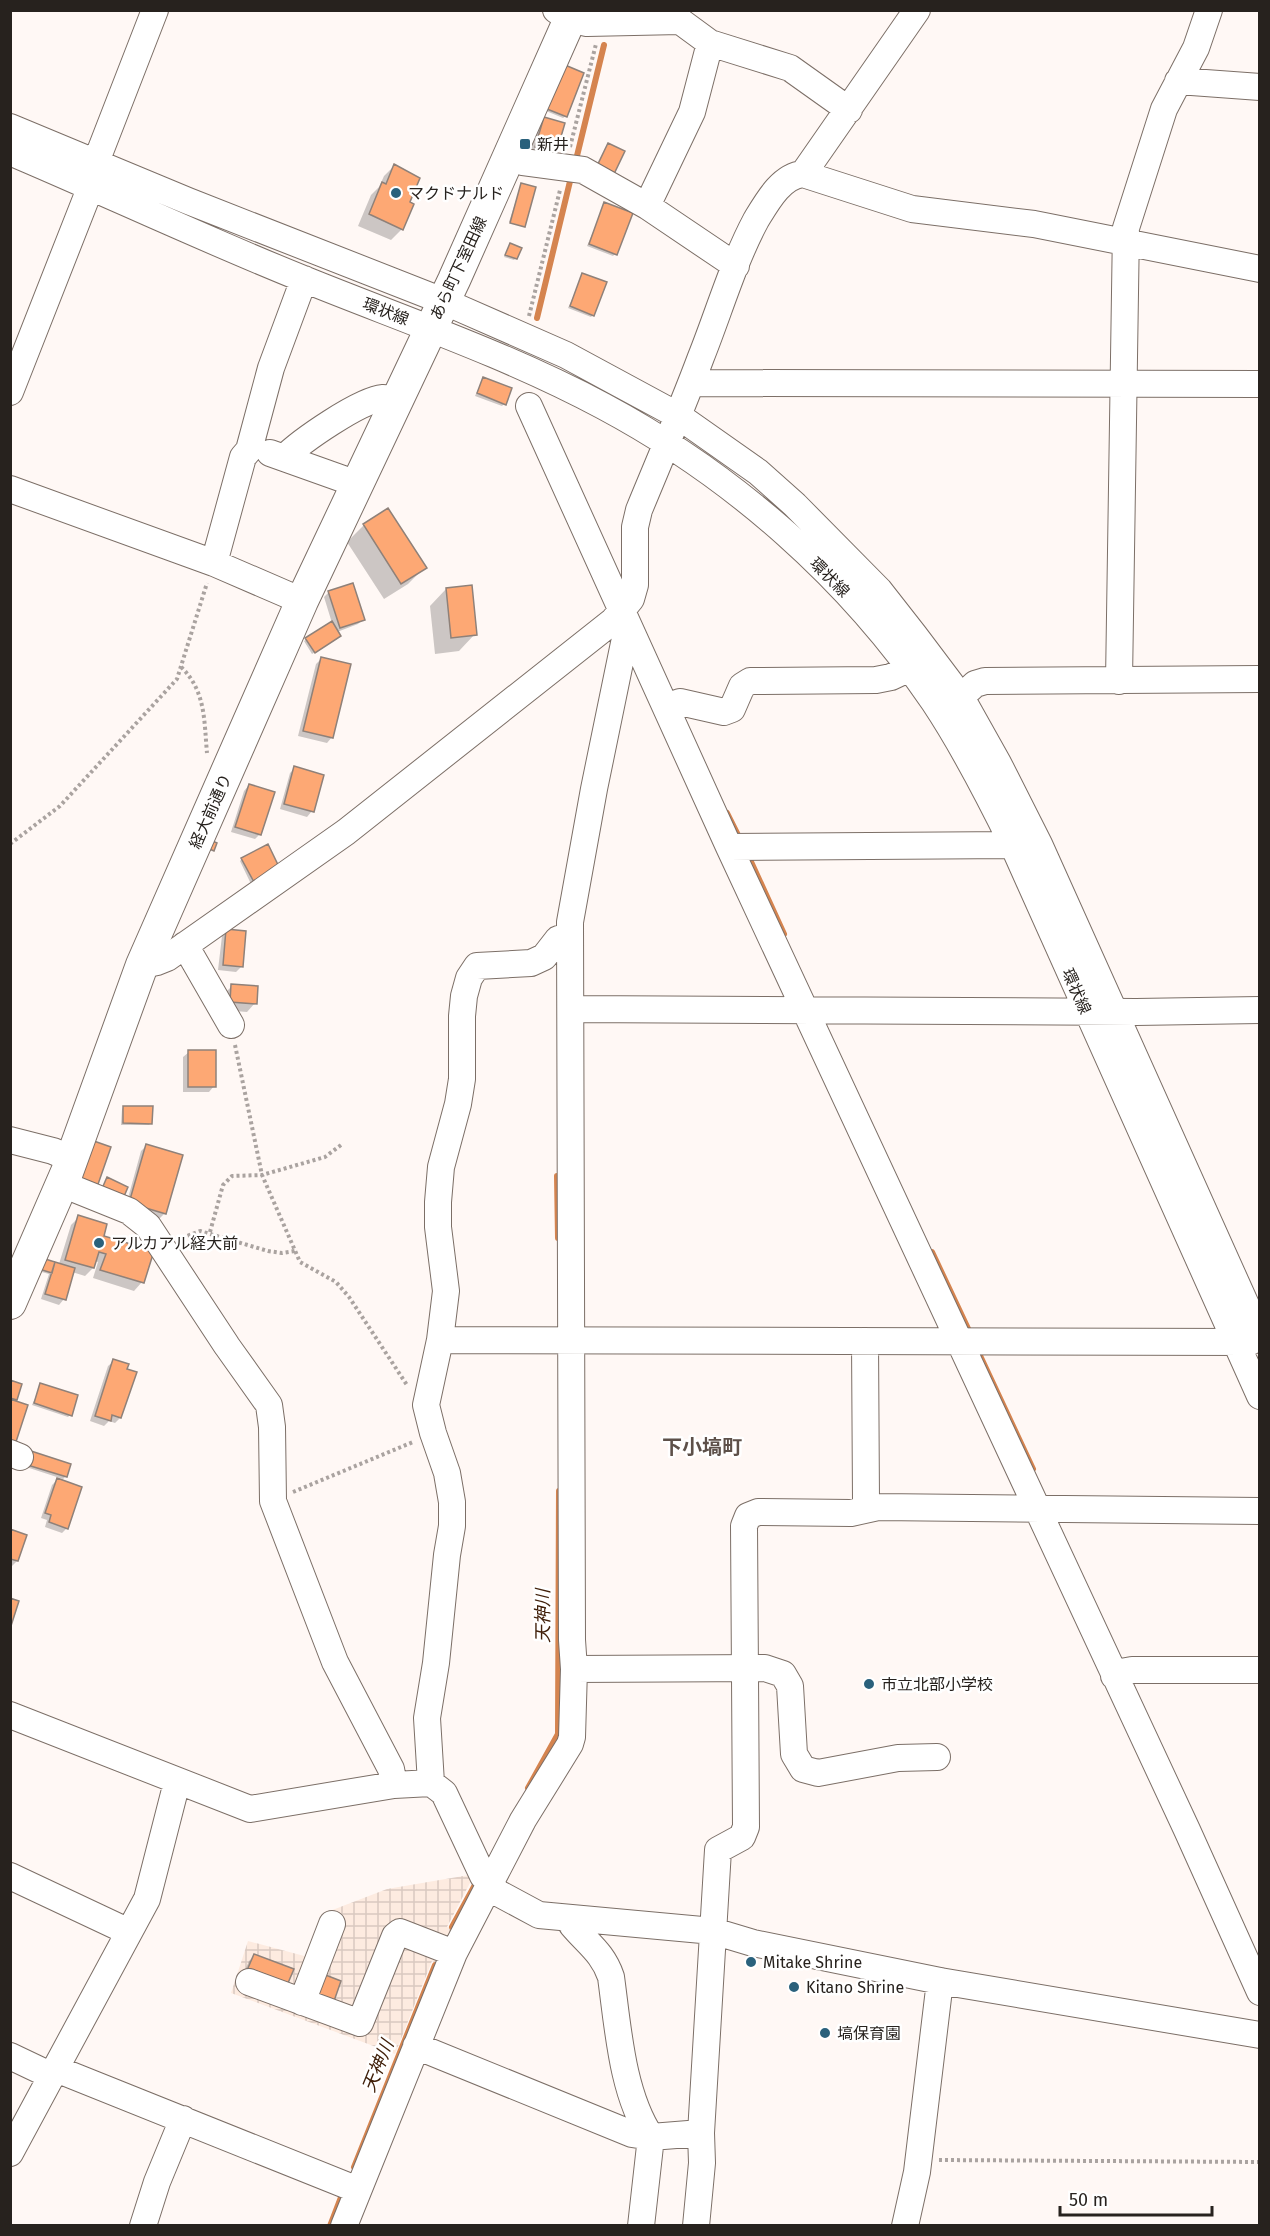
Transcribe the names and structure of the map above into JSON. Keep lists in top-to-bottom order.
{
  "streets": {
    "main road": ["あら町下室田線", "経大前通り"],
    "street": ["環状線"]
  },
  "crossings": [
    ["あら町下室田線", "環状線"],
    ["あら町下室田線", "経大前通り"],
    ["環状線", "経大前通り"]
  ],
  "districts": ["下小塙町"],
  "water": ["天神川"],
  "places": {
    "transit": ["新井"],
    "other": [
      "マクドナルド",
      "アルカアル経大前",
      "市立北部小学校",
      "Mitake Shrine",
      "Kitano Shrine",
      "塙保育園"
    ]
  },
  "scale_bar": "50 m"
}
